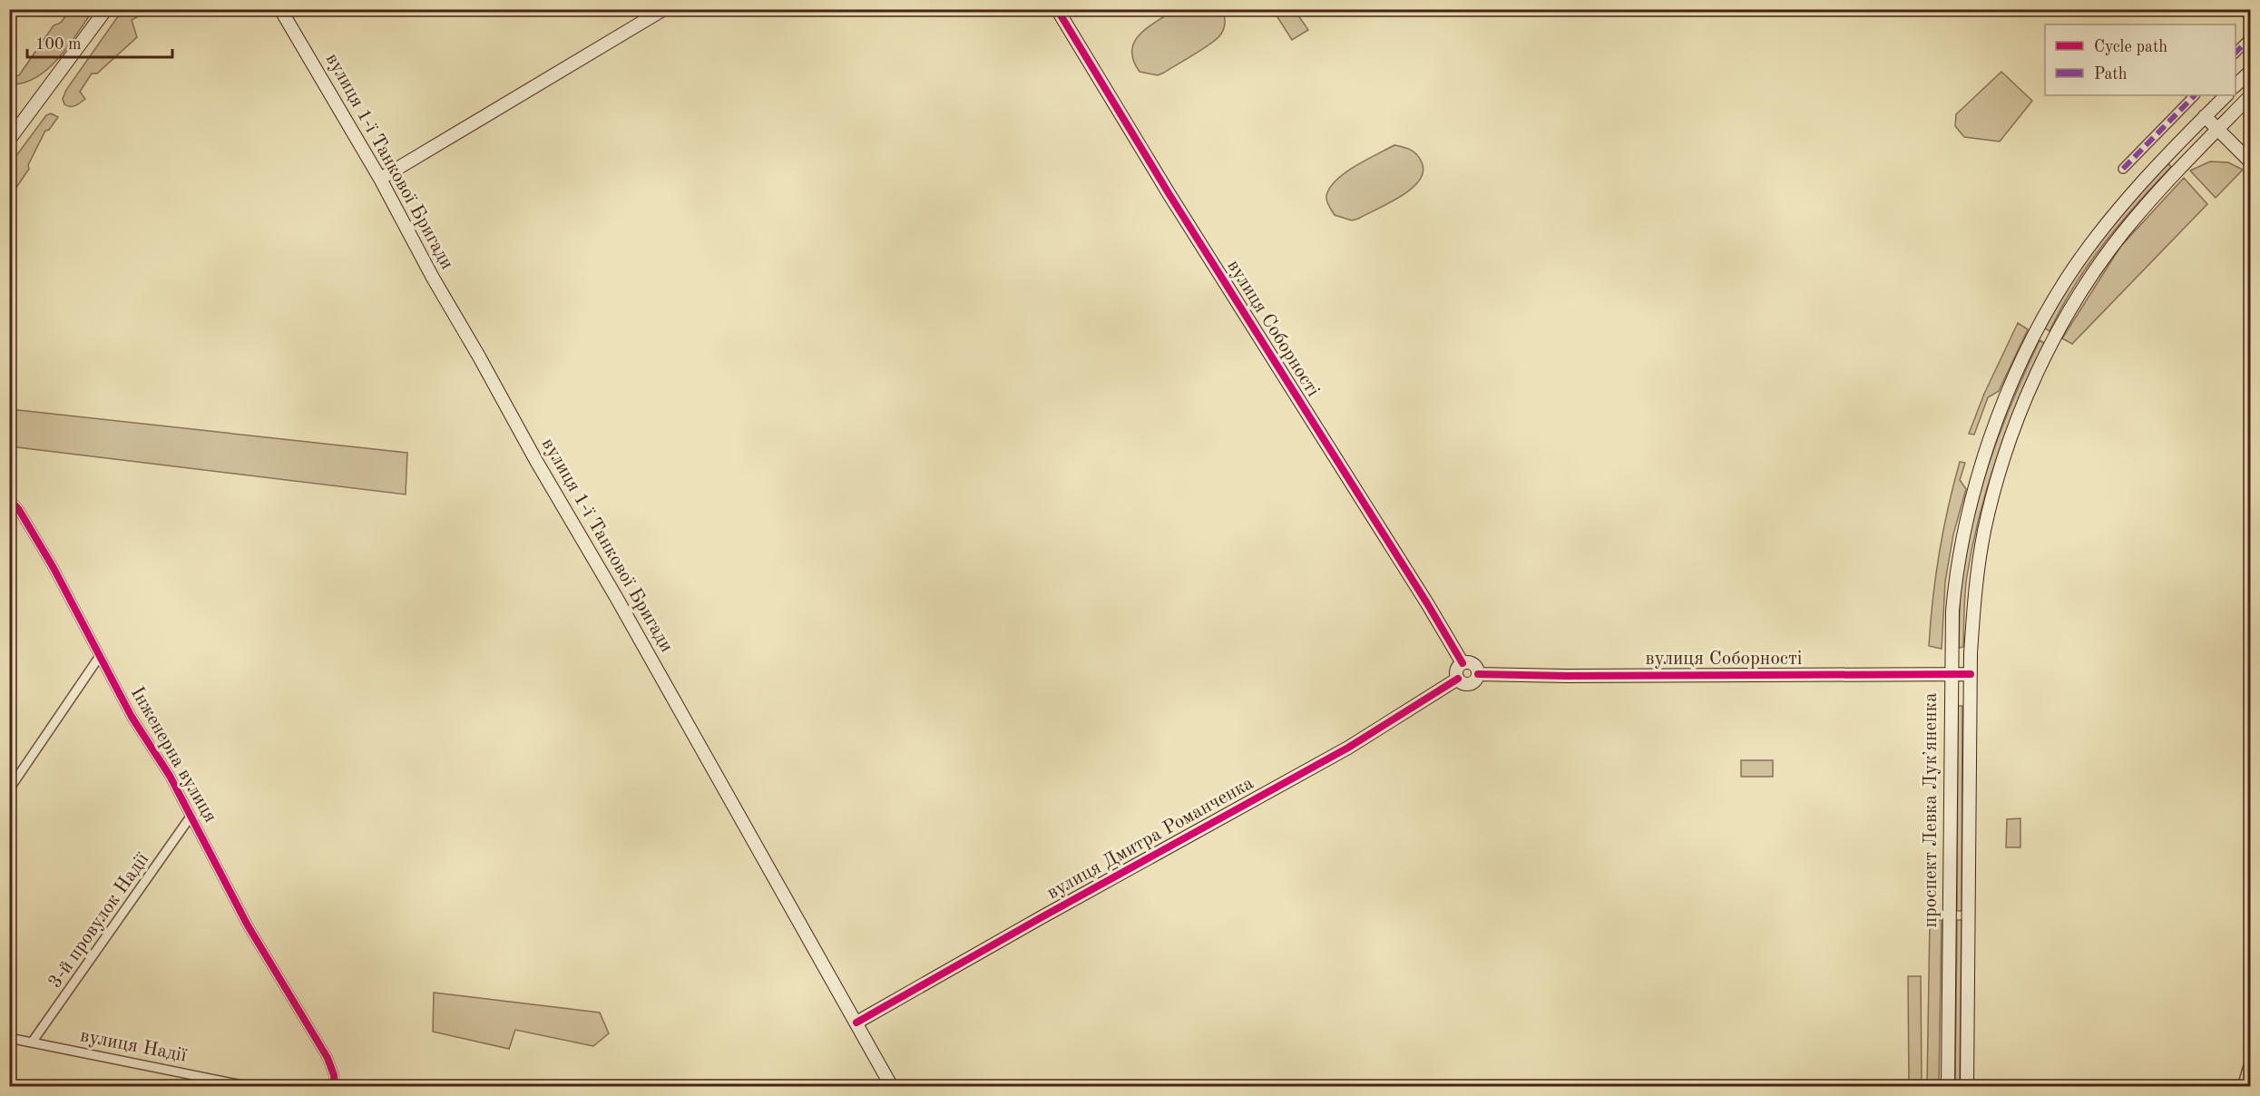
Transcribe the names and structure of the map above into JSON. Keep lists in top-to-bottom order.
{
  "streets": {
    "main road": [
      "вулиця 1-ї Танкової Бригади",
      "вулиця Соборності",
      "проспект Левка Лукʼяненка",
      "вулиця Дмитра Романченка"
    ],
    "street": ["Інженерна вулиця", "3-й провулок Надії", "вулиця Надії"]
  },
  "crossings": [
    ["вулиця 1-ї Танкової Бригади", "вулиця Дмитра Романченка"],
    ["вулиця Соборності", "проспект Левка Лукʼяненка"],
    ["вулиця Соборності", "вулиця Дмитра Романченка"],
    ["Інженерна вулиця", "3-й провулок Надії"],
    ["3-й провулок Надії", "вулиця Надії"]
  ],
  "legend": ["Cycle path", "Path"],
  "scale_bar": "100 m"
}
